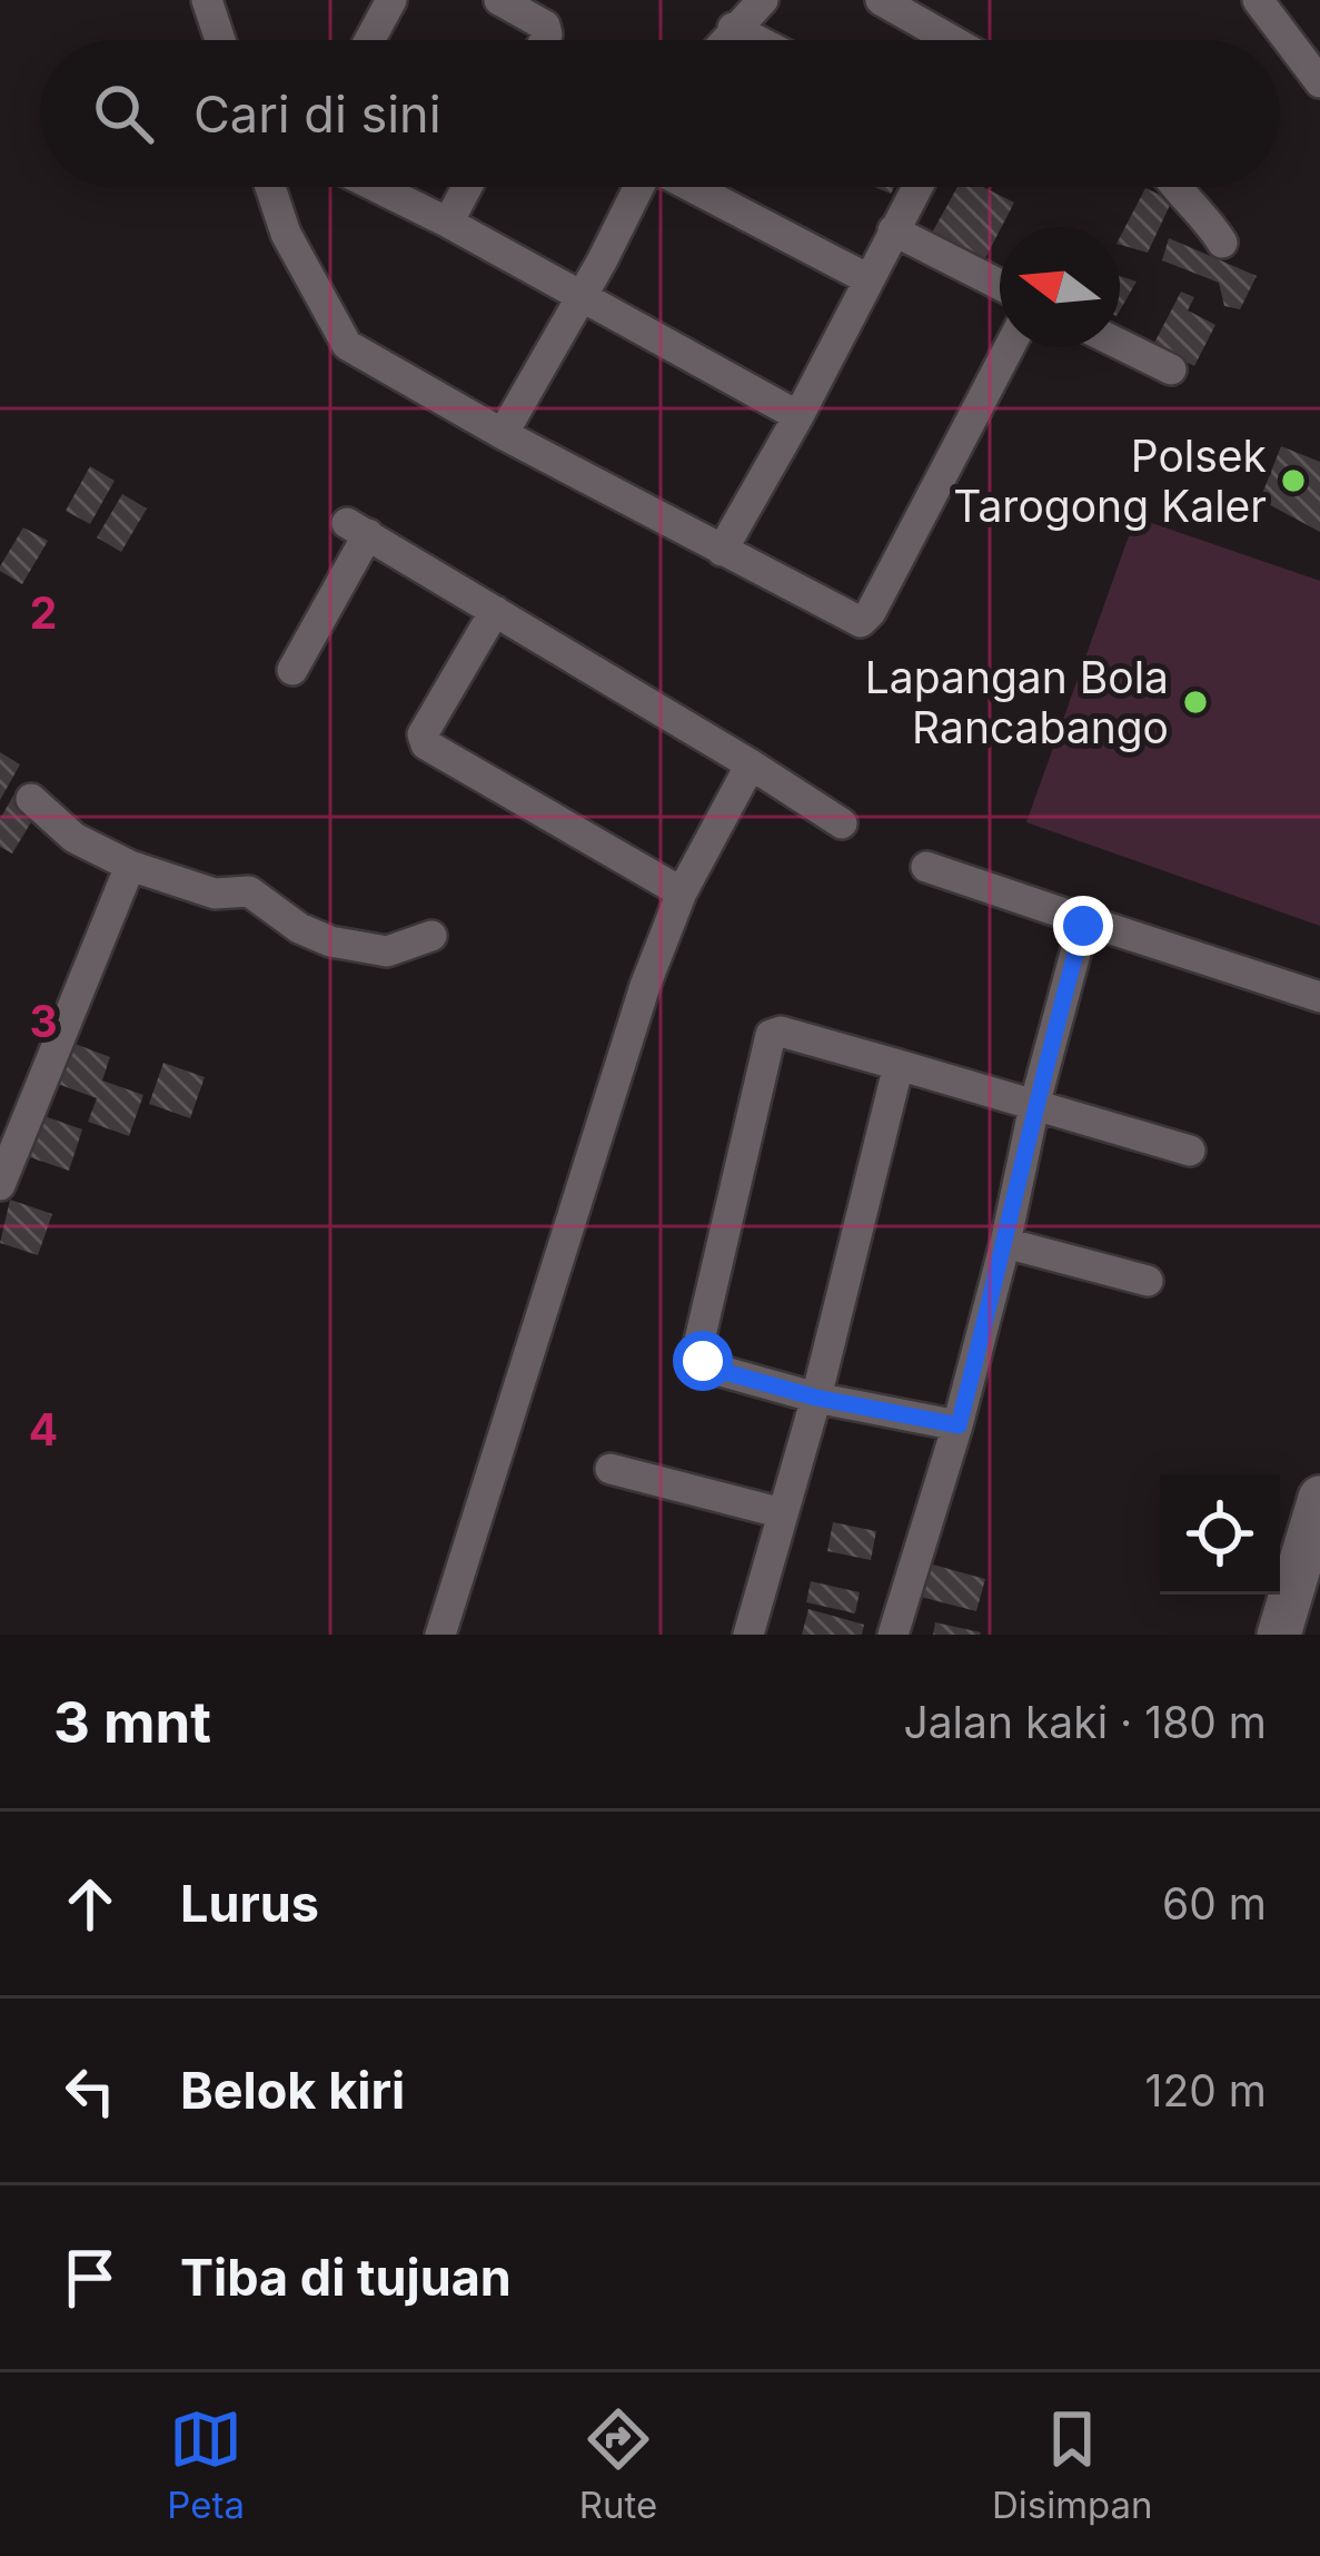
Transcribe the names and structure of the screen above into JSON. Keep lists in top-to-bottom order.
{
  "places": ["Polsek Tarogong Kaler", "Lapangan Bola Rancabango"],
  "north": "left",
  "page": {
    "search": "Cari di sini",
    "heading": ["3 mnt", "Jalan kaki · 180 m"],
    "list": [
      ["Lurus", "60 m"],
      ["Belok kiri", "120 m"],
      "Tiba di tujuan"
    ],
    "nav": ["Peta", "Rute", "Disimpan"]
  },
  "grid": {
    "rows": ["2", "3", "4"]
  }
}
